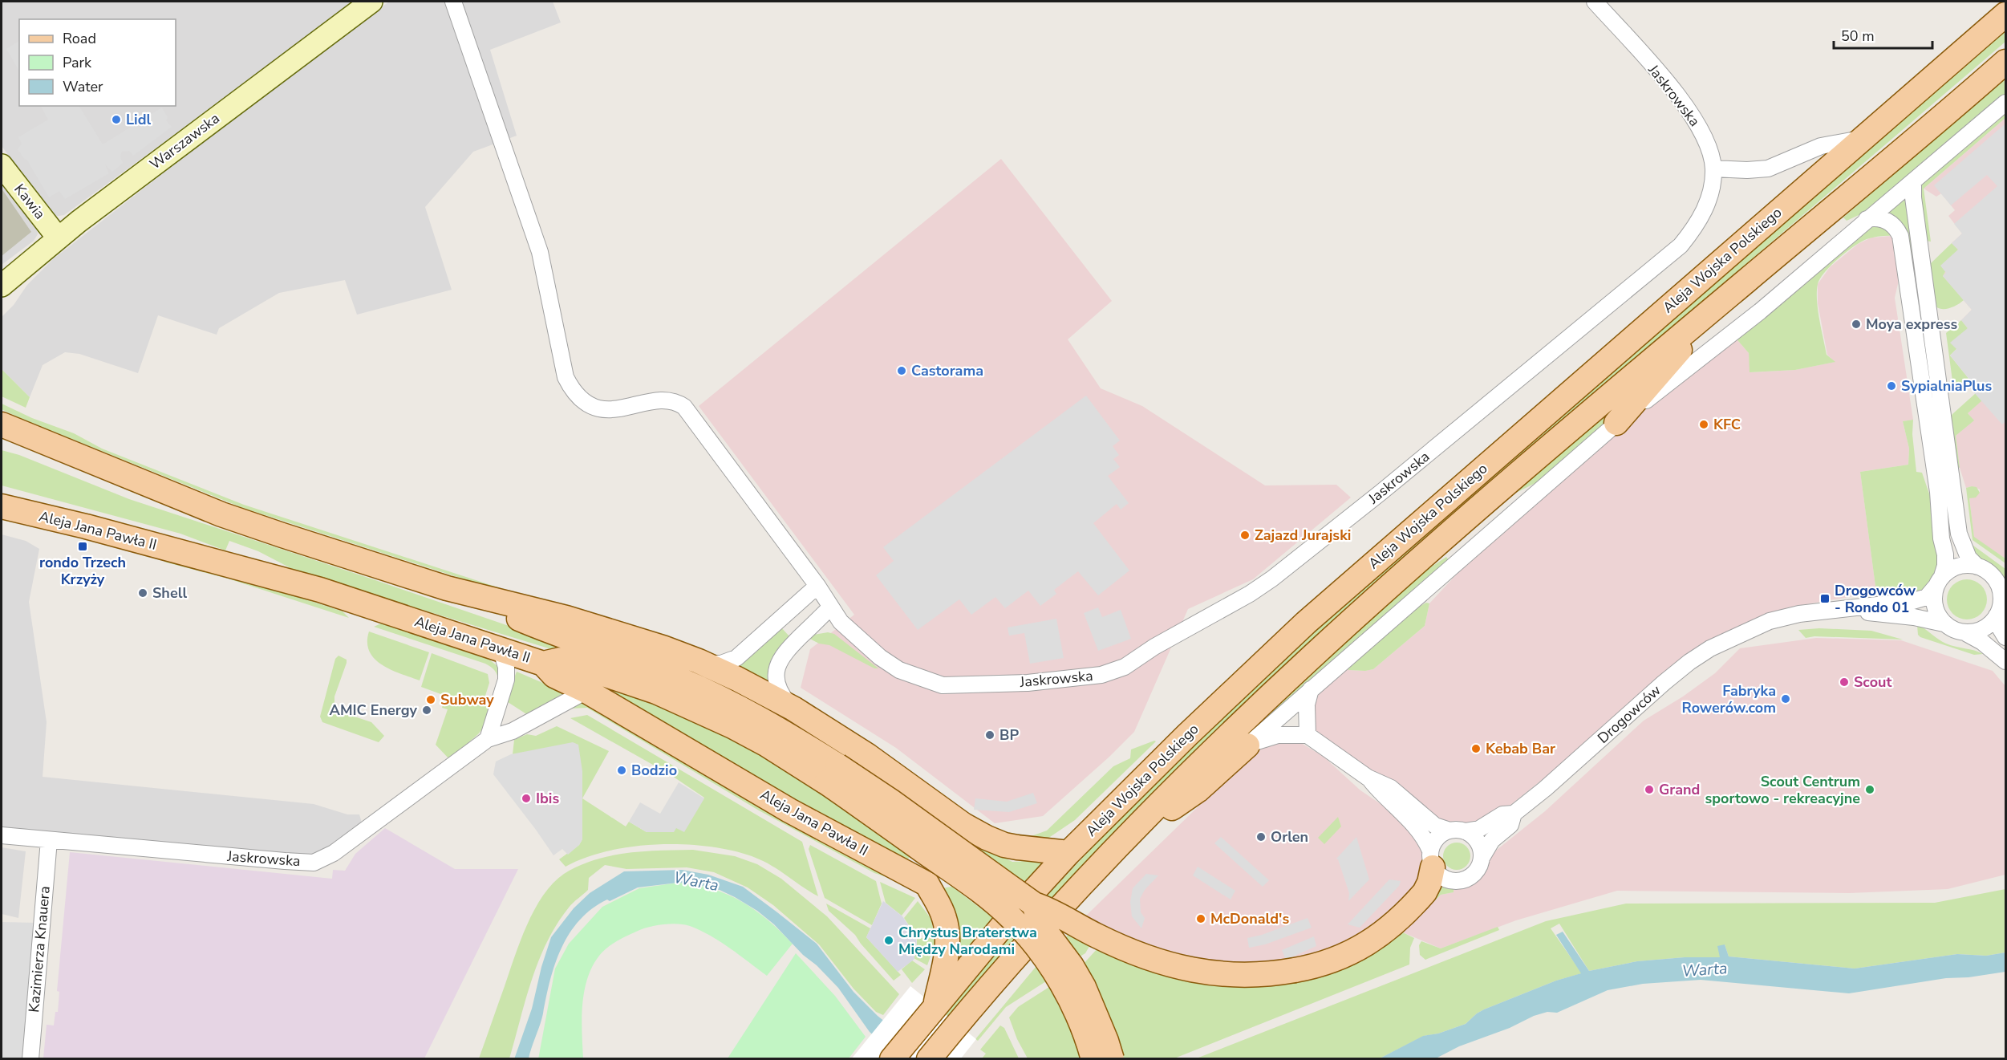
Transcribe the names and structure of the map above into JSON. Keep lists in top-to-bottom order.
{
  "streets": {
    "main road": ["Aleja Wojska Polskiego", "Aleja Jana Pawła II"],
    "street": [
      "Jaskrowska",
      "Warszawska",
      "Kawia",
      "Drogowców",
      "Kazimierza Knauera"
    ]
  },
  "crossings": [
    ["Jaskrowska", "Aleja Jana Pawła II"],
    ["Jaskrowska", "Kazimierza Knauera"],
    ["Warszawska", "Kawia"]
  ],
  "water": ["Warta"],
  "places": {
    "other": [
      "Lidl",
      "Moya express",
      "Castorama",
      "SypialniaPlus",
      "KFC",
      "Zajazd Jurajski",
      "Shell",
      "Scout",
      "Fabryka Rowerów.com",
      "Subway",
      "AMIC Energy",
      "BP",
      "Kebab Bar",
      "Bodzio",
      "Grand",
      "Scout Centrum sportowo - rekreacyjne",
      "Ibis",
      "Orlen",
      "McDonald's",
      "Chrystus Braterstwa Między Narodami"
    ],
    "transit": ["rondo Trzech Krzyży", "Drogowców - Rondo 01"]
  },
  "legend": ["Road", "Park", "Water"],
  "scale_bar": "50 m"
}
